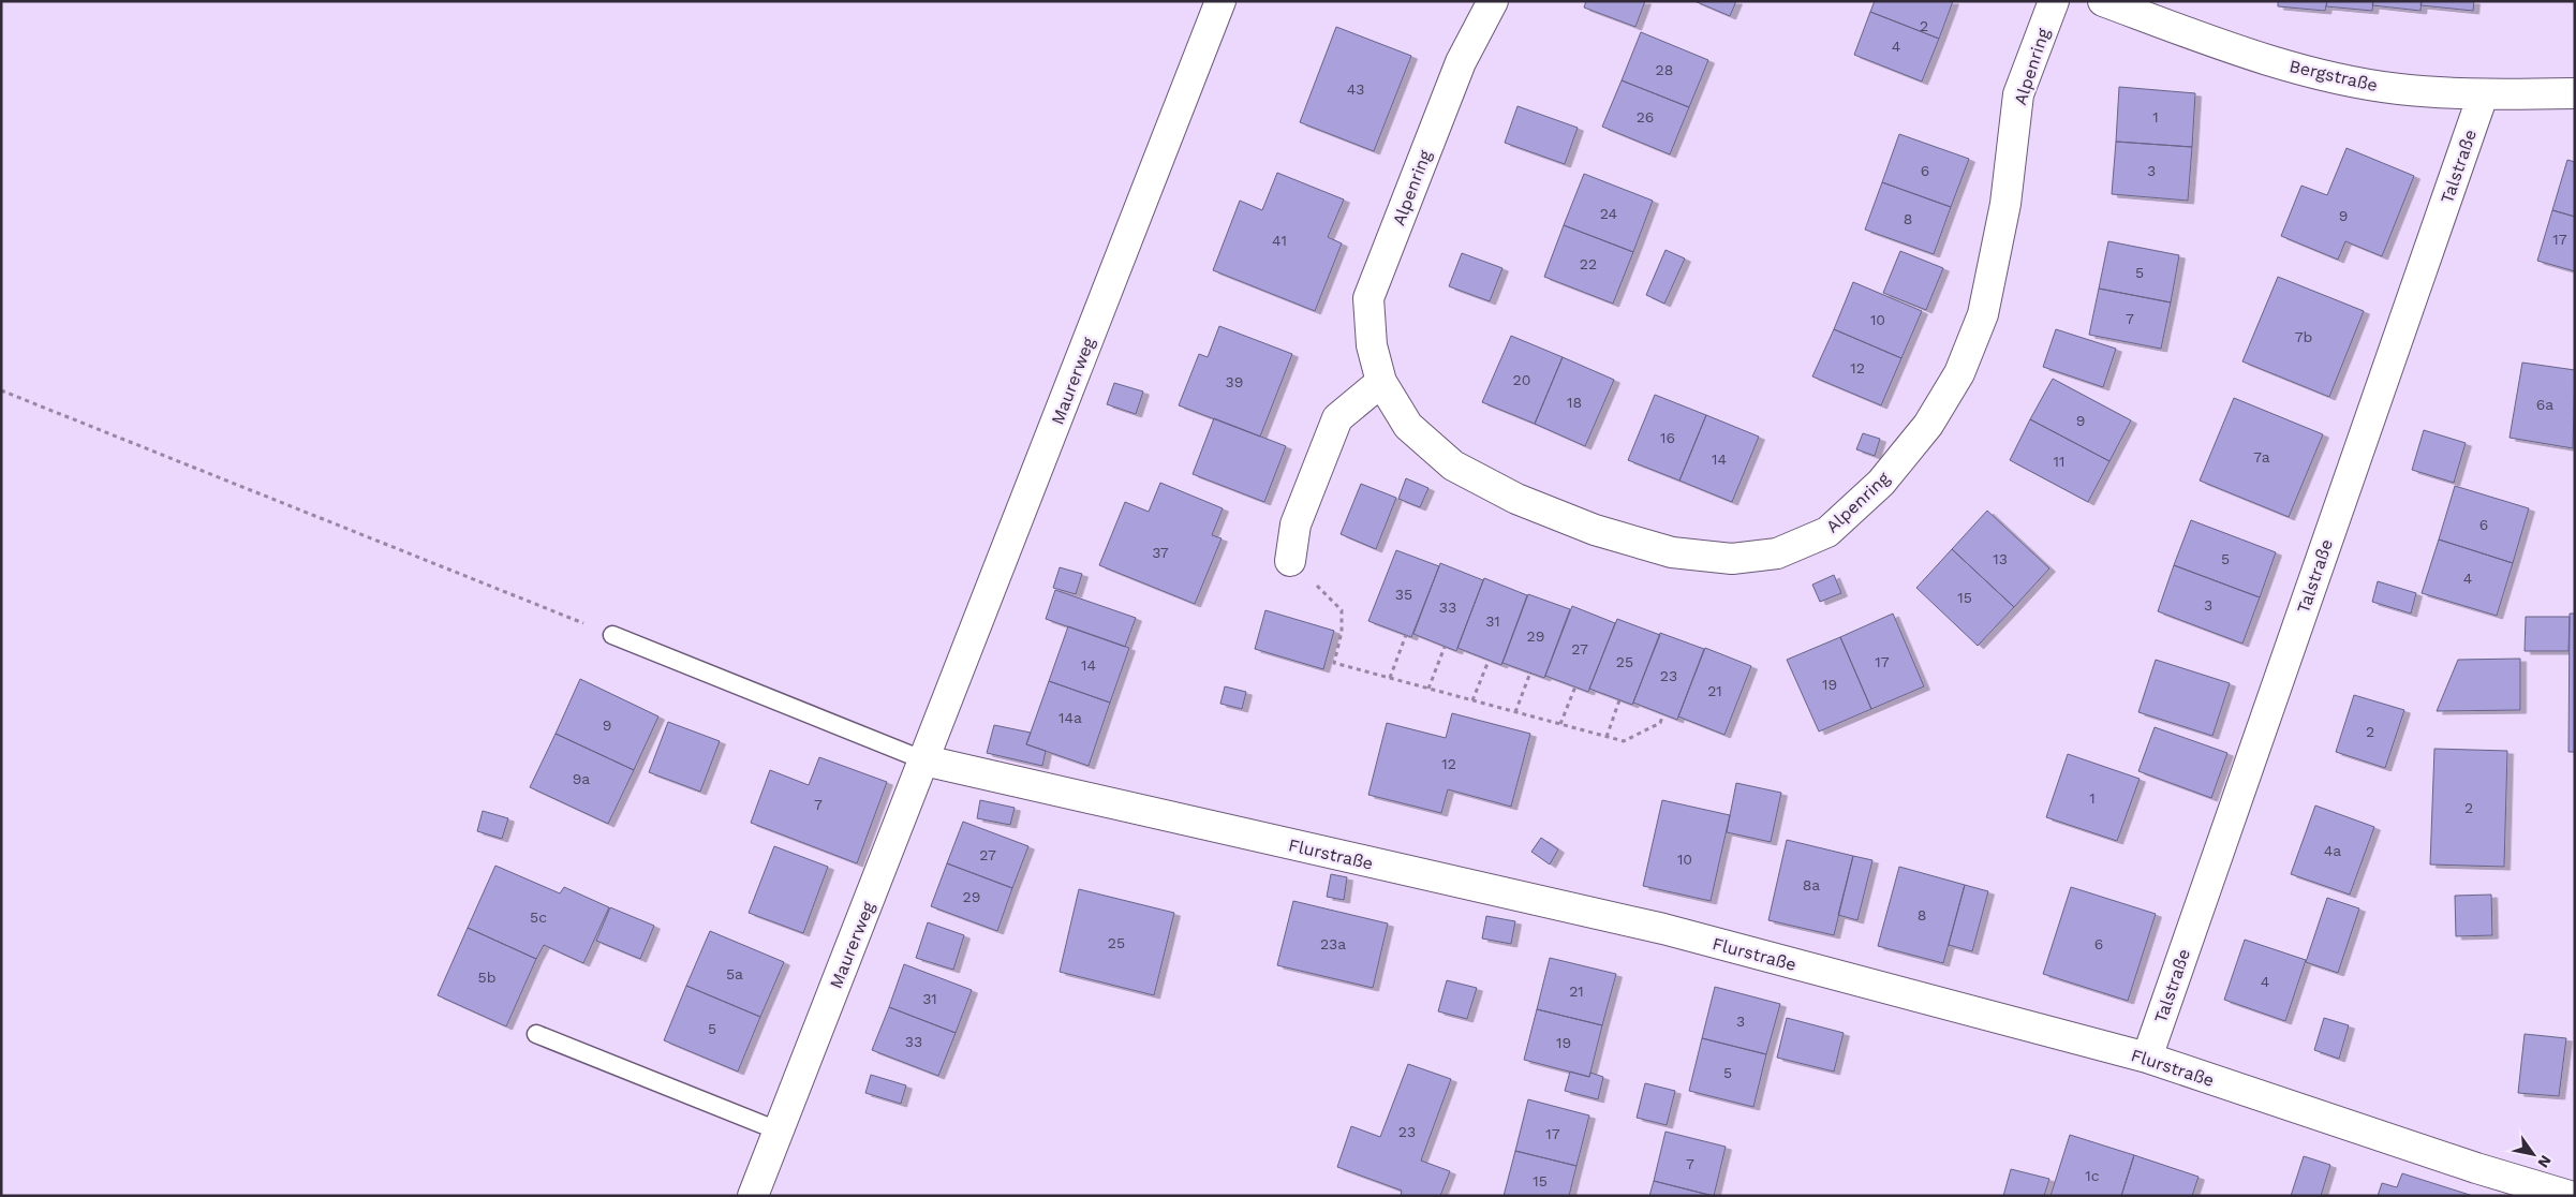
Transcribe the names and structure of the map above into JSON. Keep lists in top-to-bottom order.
{
  "streets": {
    "street": [
      "Alpenring",
      "Bergstraße",
      "Talstraße",
      "Maurerweg",
      "Flurstraße"
    ]
  },
  "crossings": [
    ["Bergstraße", "Talstraße"],
    ["Talstraße", "Flurstraße"],
    ["Maurerweg", "Flurstraße"]
  ],
  "house_numbers": [
    "2",
    "4",
    "28",
    "43",
    "26",
    "1",
    "6",
    "3",
    "24",
    "9",
    "8",
    "17",
    "41",
    "22",
    "5",
    "7",
    "10",
    "7b",
    "12",
    "20",
    "39",
    "18",
    "6a",
    "9",
    "16",
    "7a",
    "14",
    "11",
    "6",
    "37",
    "13",
    "5",
    "4",
    "35",
    "15",
    "3",
    "33",
    "31",
    "29",
    "27",
    "25",
    "17",
    "14",
    "23",
    "19",
    "21",
    "14a",
    "9",
    "2",
    "12",
    "9a",
    "1",
    "7",
    "2",
    "4a",
    "27",
    "10",
    "8a",
    "29",
    "8",
    "5c",
    "25",
    "23a",
    "6",
    "5a",
    "5b",
    "4",
    "21",
    "31",
    "3",
    "5",
    "33",
    "19",
    "5",
    "23",
    "17",
    "7",
    "1c",
    "15"
  ],
  "north": "bottom right"
}
